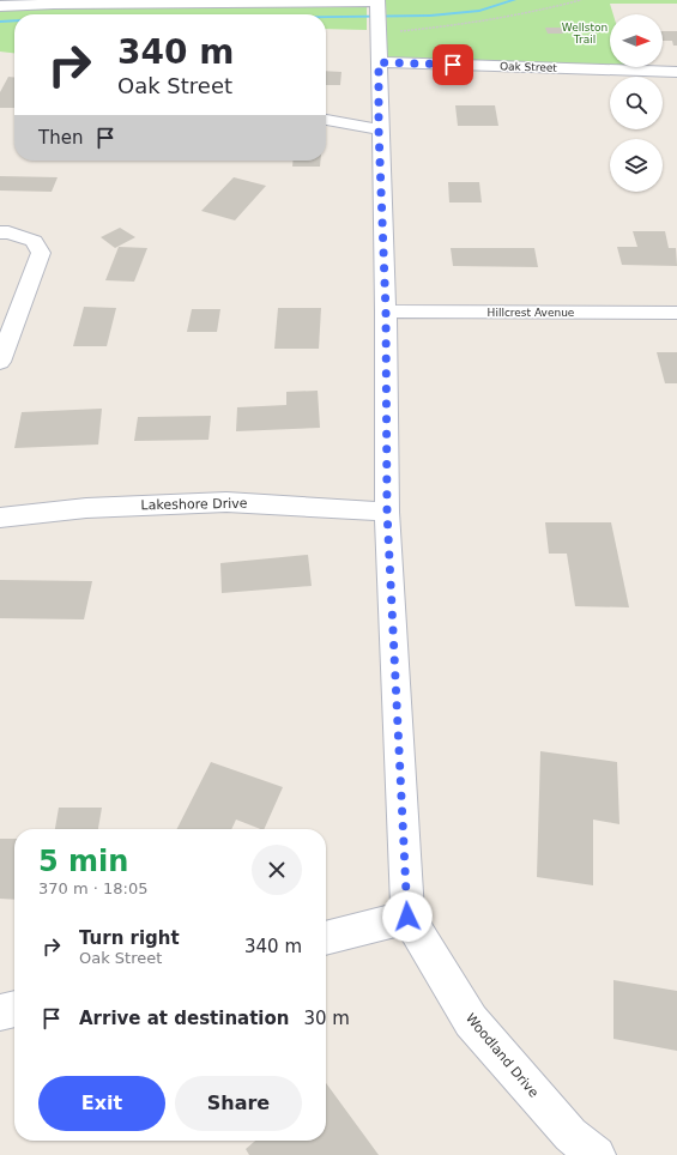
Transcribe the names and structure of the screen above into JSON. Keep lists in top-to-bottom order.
{
  "streets": {
    "street": [
      "Oak Street",
      "Hillcrest Avenue",
      "Lakeshore Drive",
      "Woodland Drive"
    ]
  },
  "crossings": [
    ["Oak Street", "Woodland Drive"],
    ["Hillcrest Avenue", "Woodland Drive"],
    ["Lakeshore Drive", "Woodland Drive"]
  ],
  "parks": ["Wellston Trail"],
  "north": "right",
  "page": {
    "turn": ["340 m", "Oak Street"],
    "then": "Then",
    "heading": ["5 min", "370 m · 18:05"],
    "list": [
      {
        "name": "Turn right",
        "note": "Oak Street",
        "value": "340 m"
      },
      {
        "name": "Arrive at destination",
        "value": "30 m"
      }
    ],
    "buttons": ["Exit", "Share"]
  }
}
